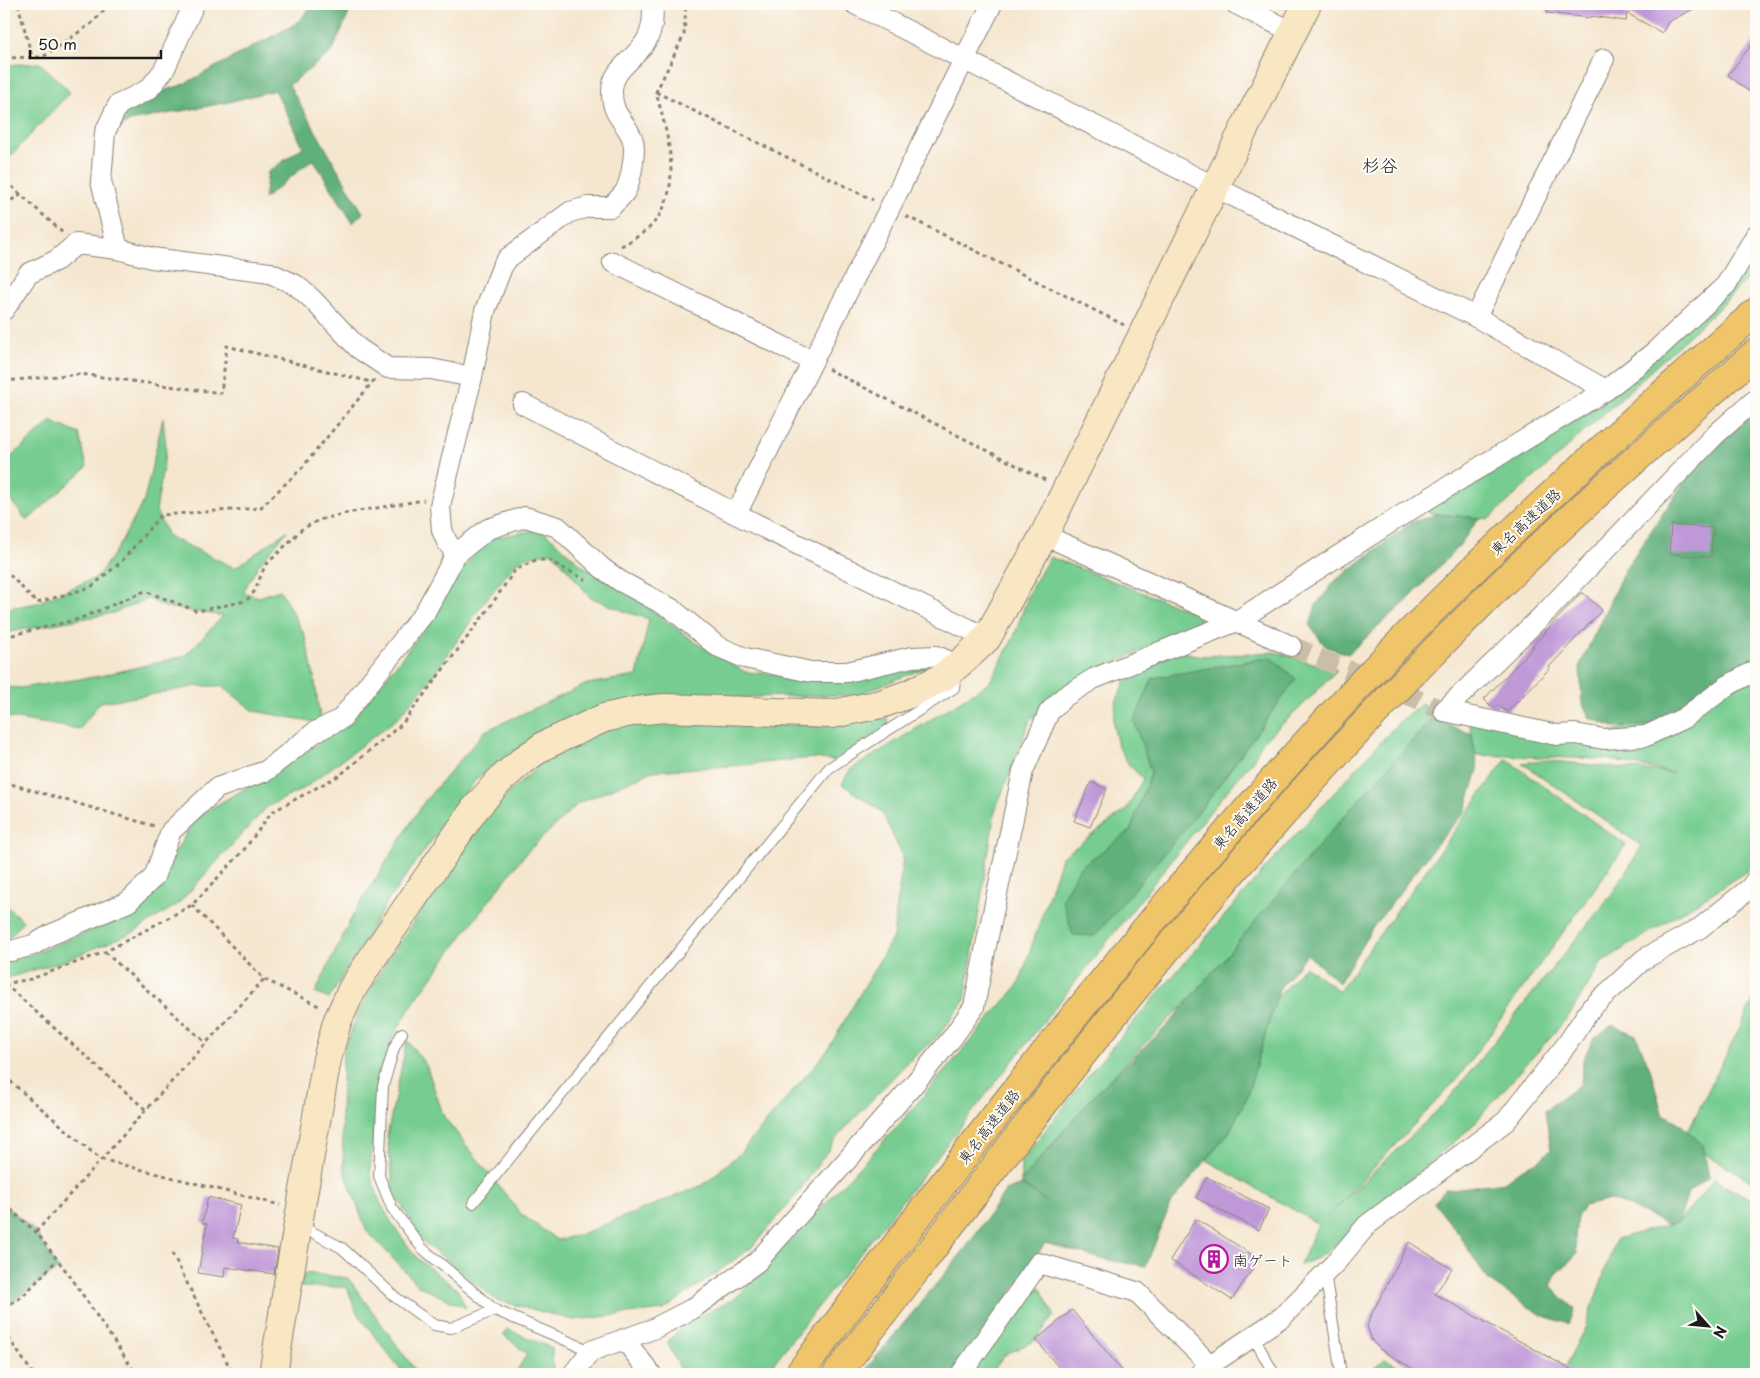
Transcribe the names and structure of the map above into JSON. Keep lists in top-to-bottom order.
{
  "streets": {
    "highway": ["東名高速道路"]
  },
  "districts": ["杉谷"],
  "places": {
    "building": ["南ゲート"]
  },
  "scale_bar": "50 m",
  "north": "bottom right"
}
